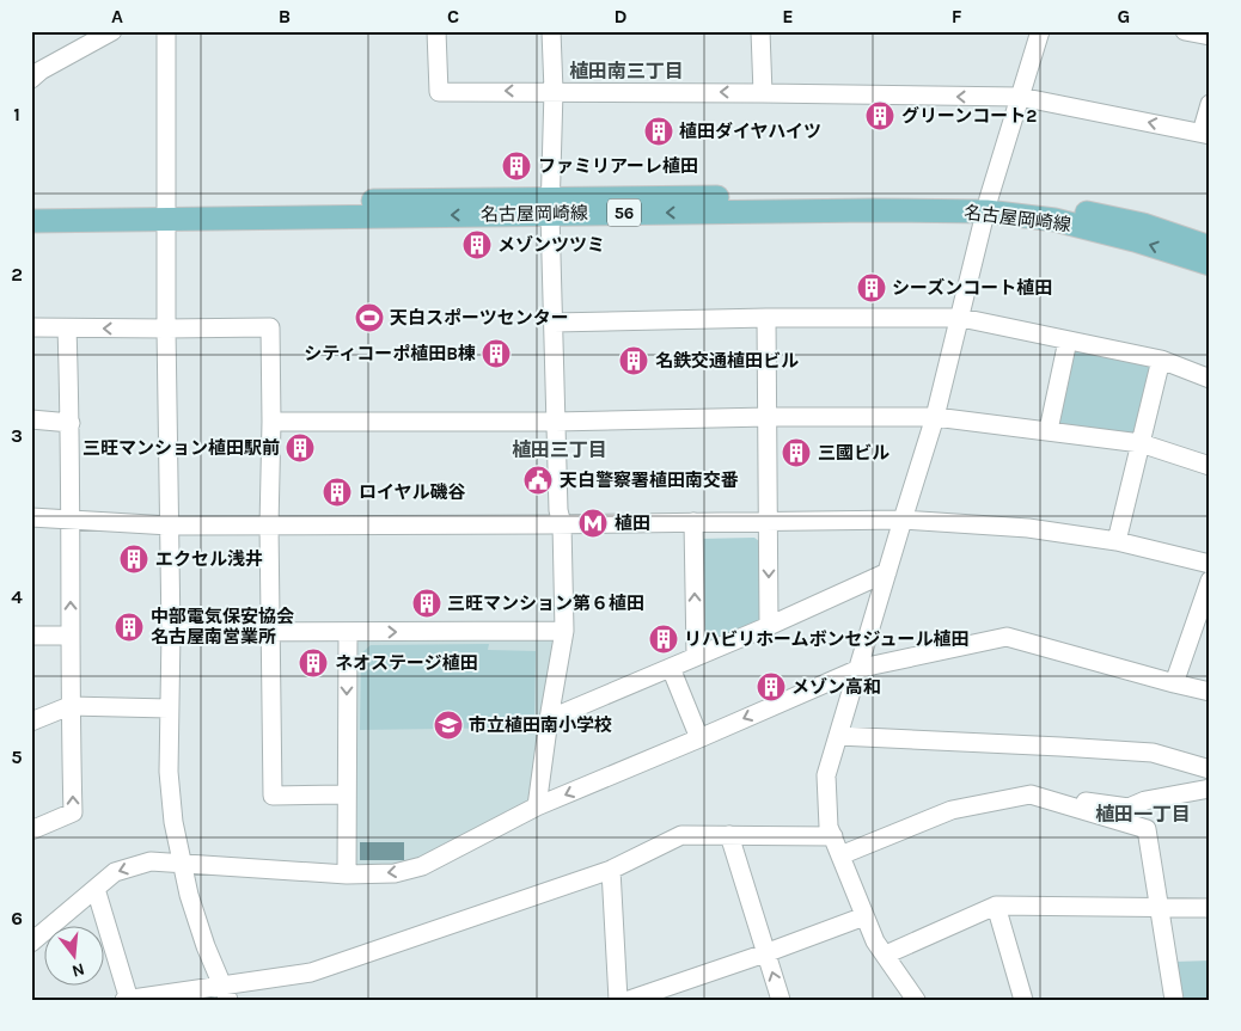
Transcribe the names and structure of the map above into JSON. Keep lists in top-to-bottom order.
{
  "streets": {
    "main road": ["56", "名古屋岡崎線"]
  },
  "districts": ["植田南三丁目", "植田三丁目", "植田一丁目"],
  "places": {
    "building": [
      "グリーンコート2",
      "植田ダイヤハイツ",
      "ファミリアーレ植田",
      "メゾンツツミ",
      "シーズンコート植田",
      "シティコーポ植田B棟",
      "名鉄交通植田ビル",
      "三旺マンション植田駅前",
      "三國ビル",
      "ロイヤル磯谷",
      "エクセル浅井",
      "三旺マンション第６植田",
      "中部電気保安協会 名古屋南営業所",
      "リハビリホームボンセジュール植田",
      "ネオステージ植田",
      "メゾン高和"
    ],
    "sports": ["天白スポーツセンター"],
    "public building": ["天白警察署植田南交番"],
    "metro station": ["植田"],
    "school or university": ["市立植田南小学校"]
  },
  "north": "bottom",
  "grid": {
    "columns": [
      "A",
      "B",
      "C",
      "D",
      "E",
      "F",
      "G"
    ],
    "rows": [
      "1",
      "2",
      "3",
      "4",
      "5",
      "6"
    ]
  }
}
